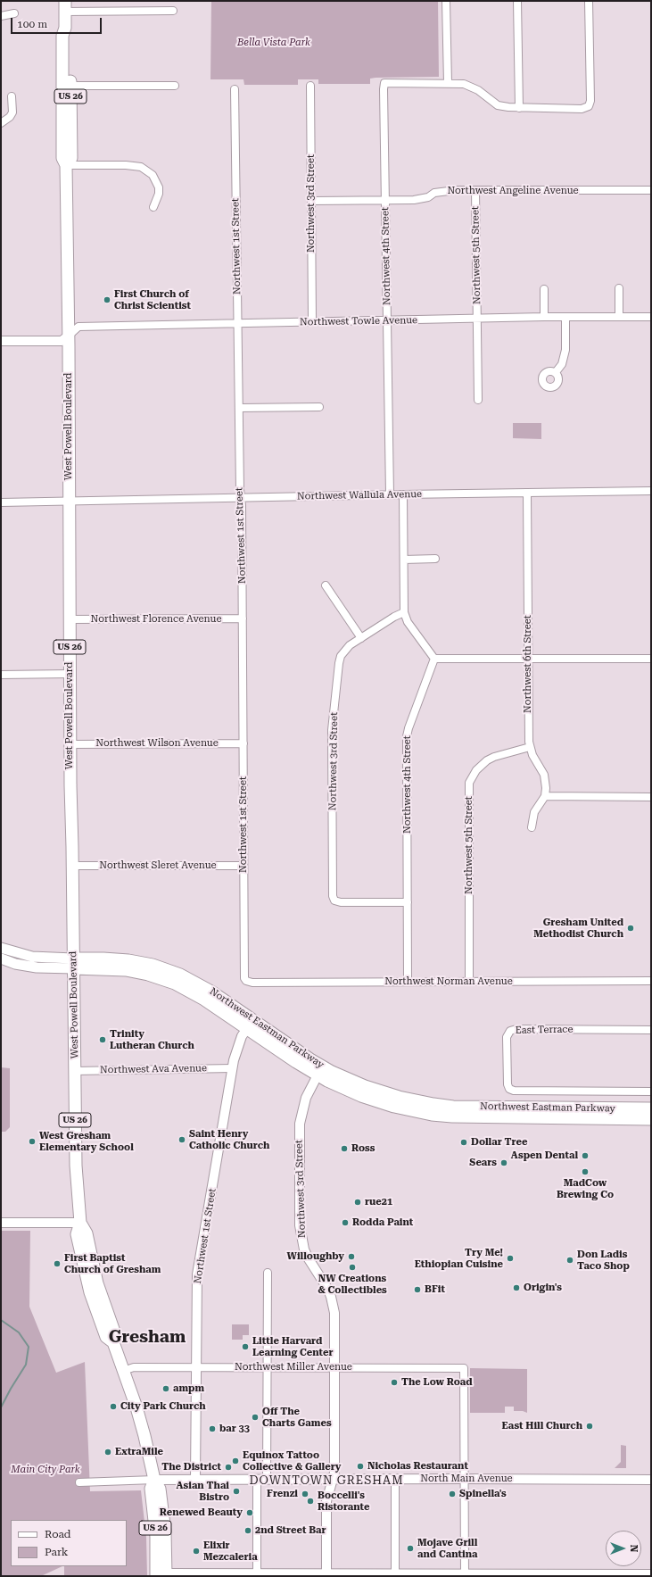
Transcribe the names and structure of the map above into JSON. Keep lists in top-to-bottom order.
{
  "streets": {
    "main road": ["US 26", "West Powell Boulevard", "Northwest Eastman Parkway"],
    "street": [
      "Northwest Angeline Avenue",
      "Northwest 3rd Street",
      "Northwest 1st Street",
      "Northwest 5th Street",
      "Northwest 4th Street",
      "Northwest Towle Avenue",
      "Northwest Wallula Avenue",
      "Northwest Florence Avenue",
      "Northwest 6th Street",
      "Northwest Wilson Avenue",
      "Northwest Sleret Avenue",
      "Northwest Norman Avenue",
      "East Terrace",
      "Northwest Ava Avenue",
      "Northwest Miller Avenue",
      "North Main Avenue"
    ]
  },
  "crossings": [
    ["US 26", "West Powell Boulevard"],
    ["US 26", "North Main Avenue"],
    ["Northwest Angeline Avenue", "Northwest 3rd Street"],
    ["Northwest Angeline Avenue", "Northwest 5th Street"],
    ["Northwest Angeline Avenue", "Northwest 4th Street"],
    ["Northwest 3rd Street", "Northwest 4th Street"],
    ["Northwest 3rd Street", "Northwest Towle Avenue"],
    ["Northwest 3rd Street", "Northwest Eastman Parkway"],
    ["Northwest 3rd Street", "Northwest Miller Avenue"],
    ["Northwest 3rd Street", "North Main Avenue"],
    ["Northwest 1st Street", "Northwest Towle Avenue"],
    ["Northwest 1st Street", "Northwest Wallula Avenue"],
    ["Northwest 1st Street", "Northwest Florence Avenue"],
    ["Northwest 1st Street", "Northwest Wilson Avenue"],
    ["Northwest 1st Street", "Northwest Sleret Avenue"],
    ["Northwest 1st Street", "Northwest Norman Avenue"],
    ["Northwest 1st Street", "Northwest Eastman Parkway"],
    ["Northwest 1st Street", "Northwest Ava Avenue"],
    ["Northwest 1st Street", "Northwest Miller Avenue"],
    ["Northwest 1st Street", "North Main Avenue"],
    ["Northwest 5th Street", "Northwest Towle Avenue"],
    ["Northwest 5th Street", "Northwest 6th Street"],
    ["Northwest 5th Street", "Northwest Norman Avenue"],
    ["Northwest 4th Street", "Northwest Towle Avenue"],
    ["Northwest 4th Street", "Northwest Wallula Avenue"],
    ["Northwest 4th Street", "Northwest Norman Avenue"],
    ["Northwest Towle Avenue", "West Powell Boulevard"],
    ["West Powell Boulevard", "Northwest Wallula Avenue"],
    ["West Powell Boulevard", "Northwest Florence Avenue"],
    ["West Powell Boulevard", "Northwest Wilson Avenue"],
    ["West Powell Boulevard", "Northwest Sleret Avenue"],
    ["West Powell Boulevard", "Northwest Eastman Parkway"],
    ["West Powell Boulevard", "Northwest Ava Avenue"],
    ["West Powell Boulevard", "Northwest Miller Avenue"],
    ["West Powell Boulevard", "North Main Avenue"],
    ["Northwest Wallula Avenue", "Northwest 6th Street"],
    ["Northwest Miller Avenue", "North Main Avenue"]
  ],
  "districts": ["Gresham", "DOWNTOWN GRESHAM"],
  "parks": ["Bella Vista Park", "Main City Park"],
  "places": [
    "First Church of Christ Scientist",
    "Gresham United Methodist Church",
    "Trinity Lutheran Church",
    "Saint Henry Catholic Church",
    "West Gresham Elementary School",
    "Dollar Tree",
    "Ross",
    "Aspen Dental",
    "Sears",
    "MadCow Brewing Co",
    "rue21",
    "Rodda Paint",
    "Willoughby",
    "Try Me! Ethiopian Cuisine",
    "Don Ladis Taco Shop",
    "First Baptist Church of Gresham",
    "NW Creations & Collectibles",
    "Origin's",
    "BFit",
    "Little Harvard Learning Center",
    "The Low Road",
    "ampm",
    "City Park Church",
    "Off The Charts Games",
    "East Hill Church",
    "bar 33",
    "ExtraMile",
    "Equinox Tattoo Collective & Gallery",
    "Nicholas Restaurant",
    "The District",
    "Asian Thai Bistro",
    "Frenzi",
    "Spinella's",
    "Boccelli's Ristorante",
    "Renewed Beauty",
    "2nd Street Bar",
    "Mojave Grill and Cantina",
    "Elixir Mezcaleria"
  ],
  "legend": ["Road", "Park"],
  "scale_bar": "100 m",
  "north": "right"
}
